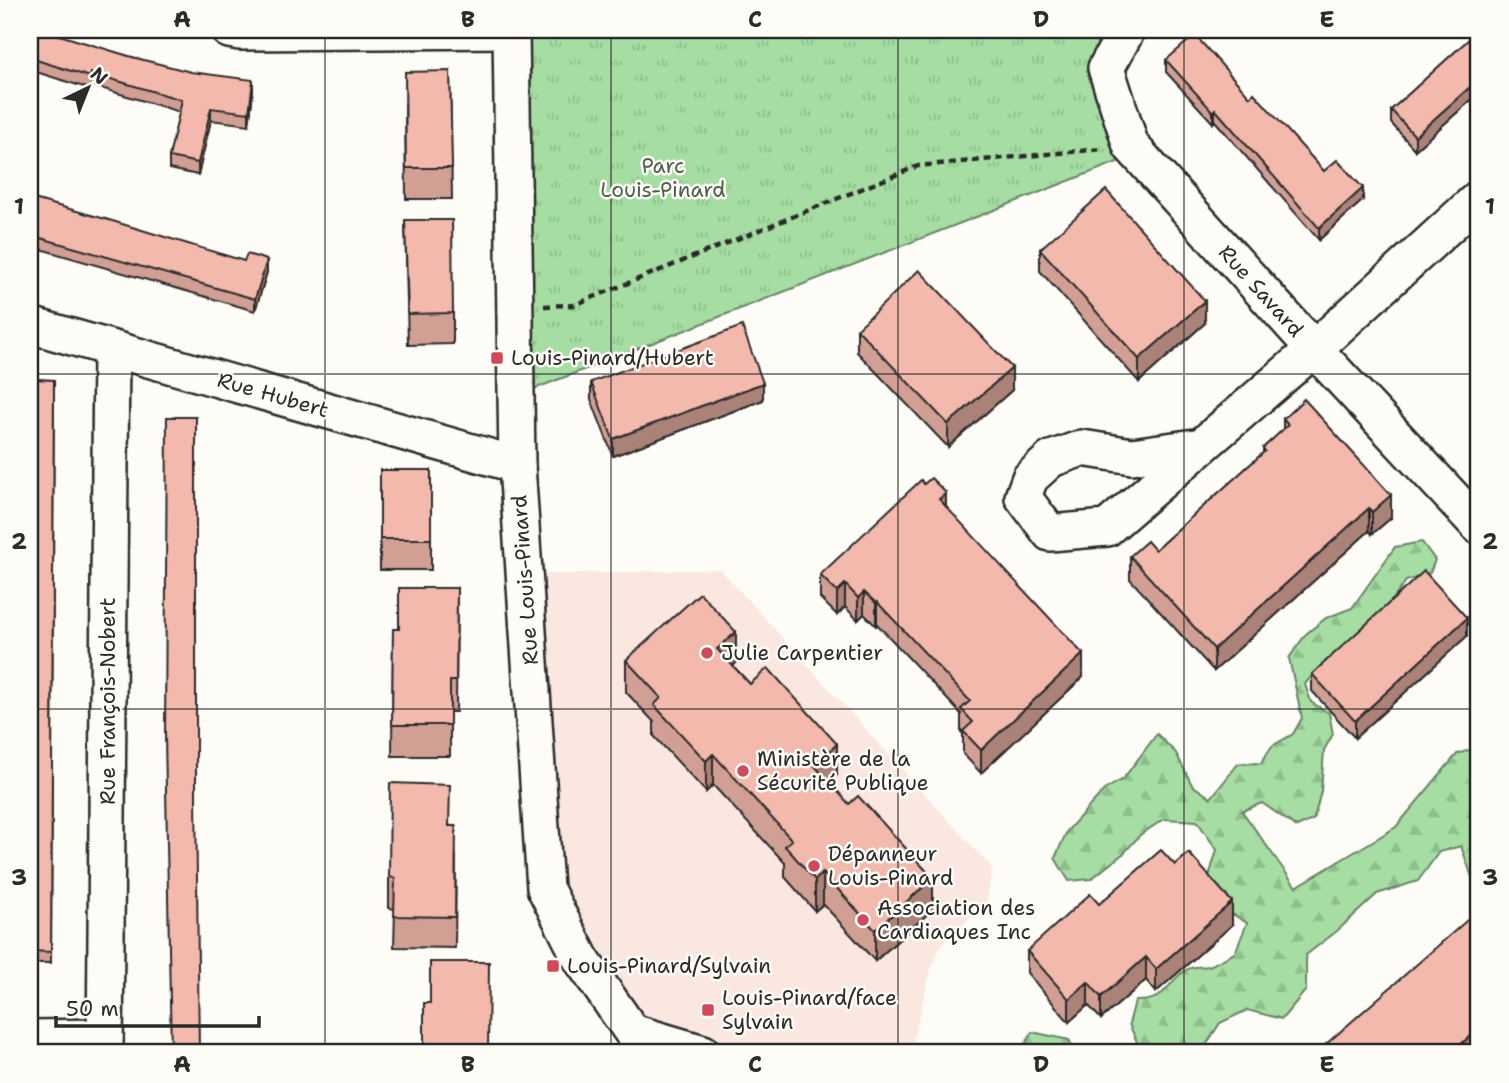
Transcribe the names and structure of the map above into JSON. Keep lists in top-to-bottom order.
{
  "streets": {
    "street": [
      "Rue Savard",
      "Rue Hubert",
      "Rue Louis-Pinard",
      "Rue François-Nobert"
    ]
  },
  "crossings": [
    ["Rue Hubert", "Rue Louis-Pinard"],
    ["Rue Hubert", "Rue François-Nobert"]
  ],
  "parks": ["Parc Louis-Pinard"],
  "places": {
    "transit": ["Louis-Pinard/Hubert", "Louis-Pinard/Sylvain", "Louis-Pinard/face Sylvain"],
    "other": [
      "Julie Carpentier",
      "Ministère de la Sécurité Publique",
      "Dépanneur Louis-Pinard",
      "Association des Cardiaques Inc"
    ]
  },
  "scale_bar": "50 m",
  "north": "top right",
  "grid": {
    "columns": [
      "A",
      "B",
      "C",
      "D",
      "E"
    ],
    "rows": ["1", "2", "3"]
  }
}
